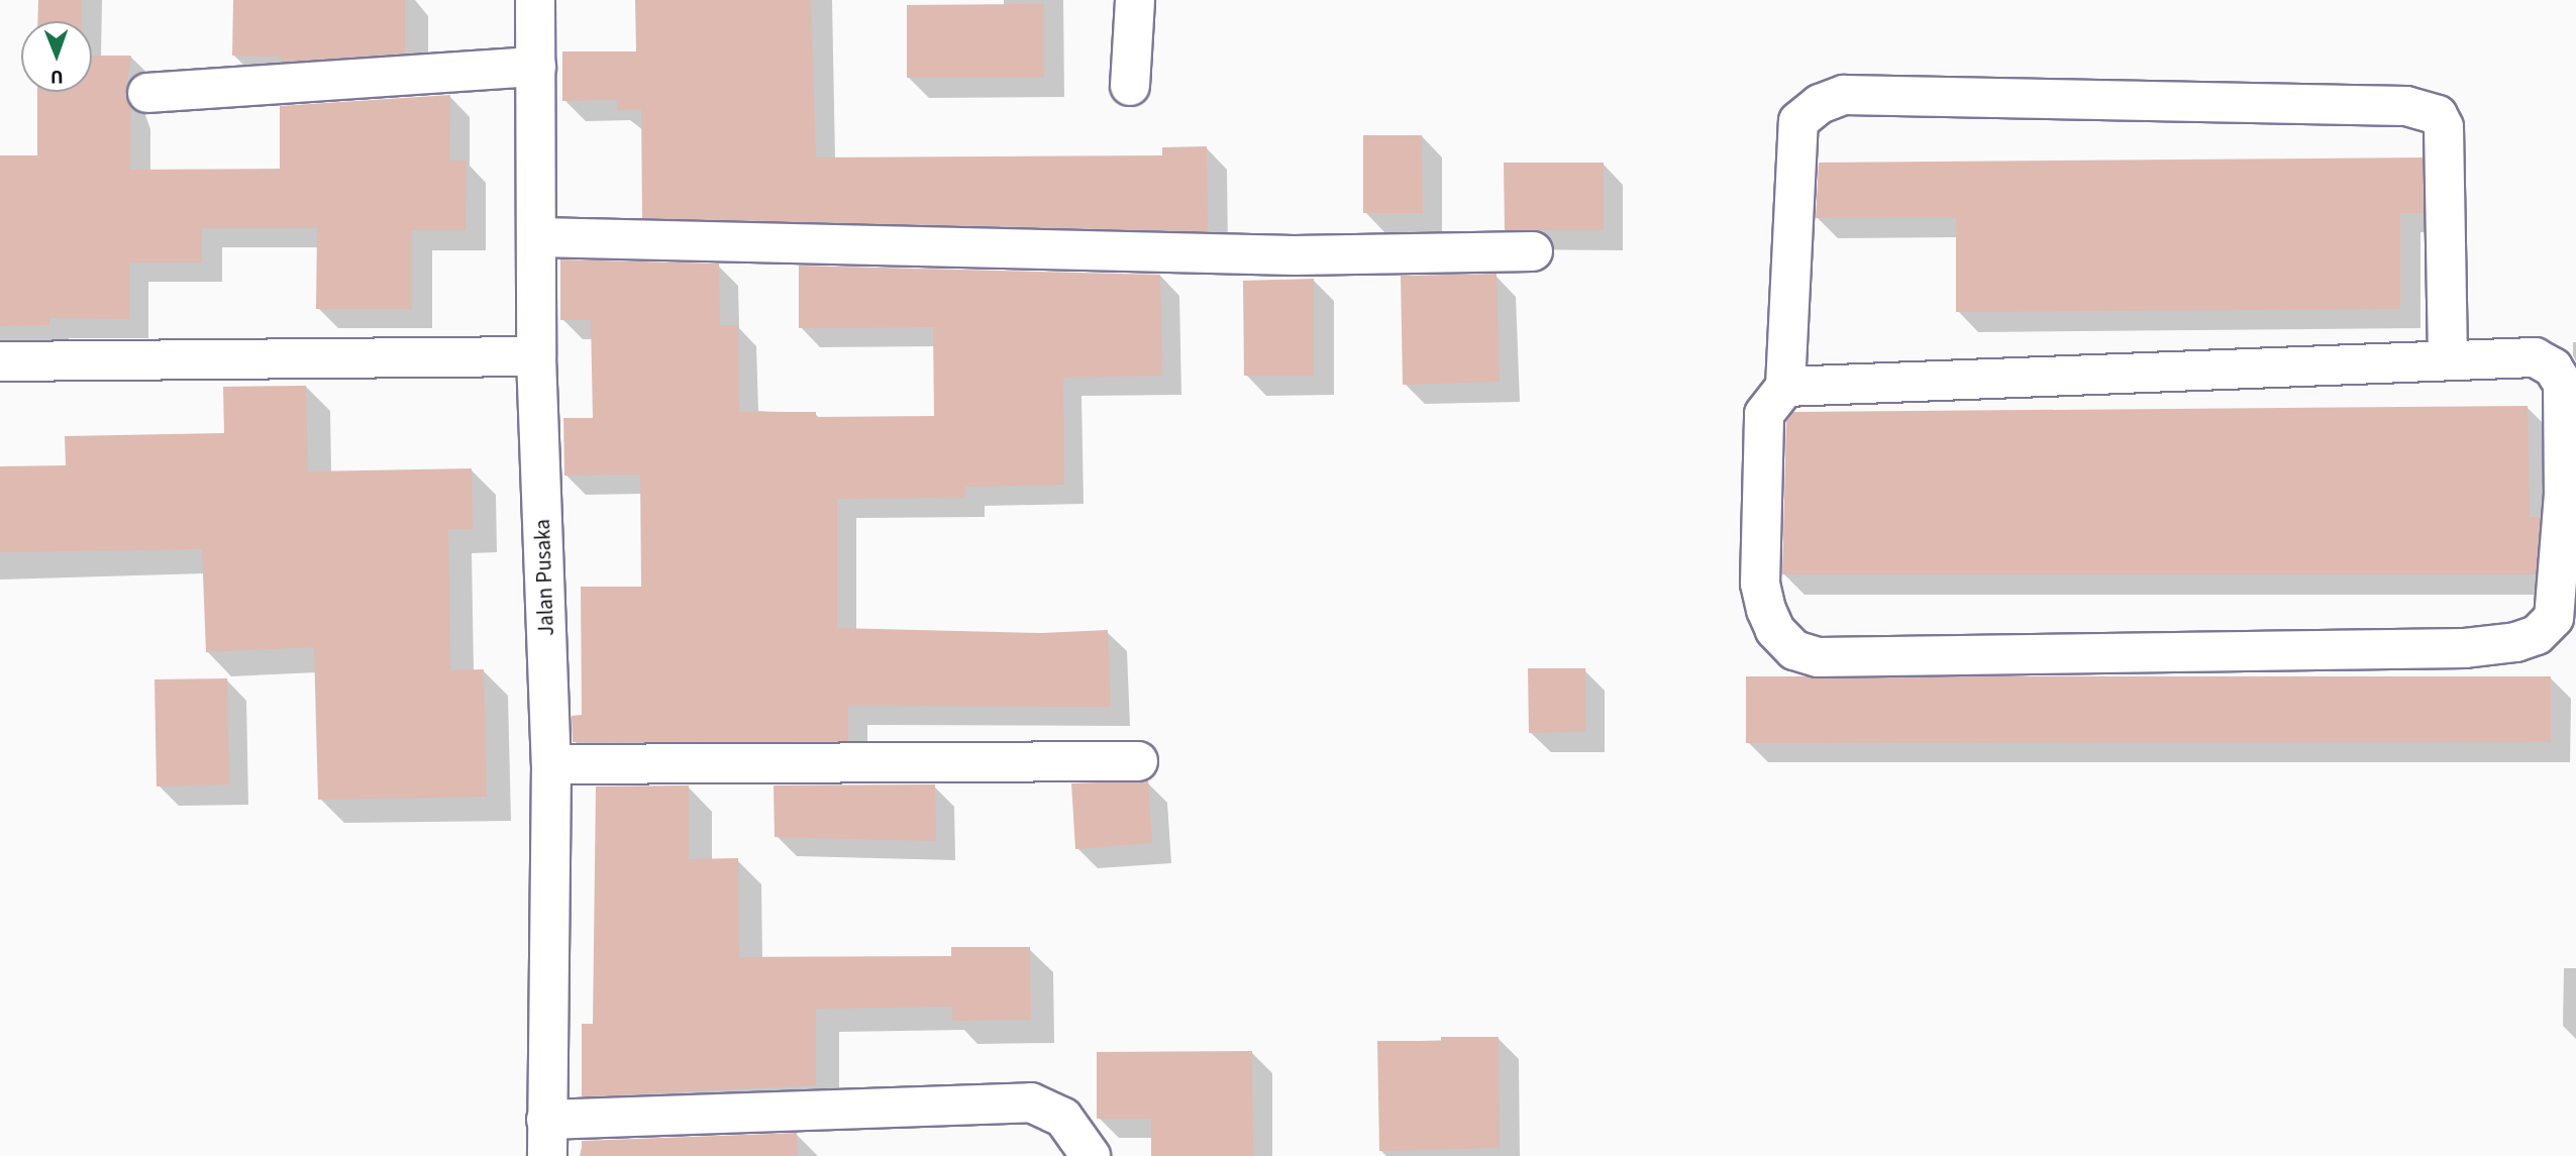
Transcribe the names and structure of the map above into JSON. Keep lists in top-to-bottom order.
{
  "streets": {
    "street": ["Jalan Pusaka"]
  },
  "north": "bottom"
}
